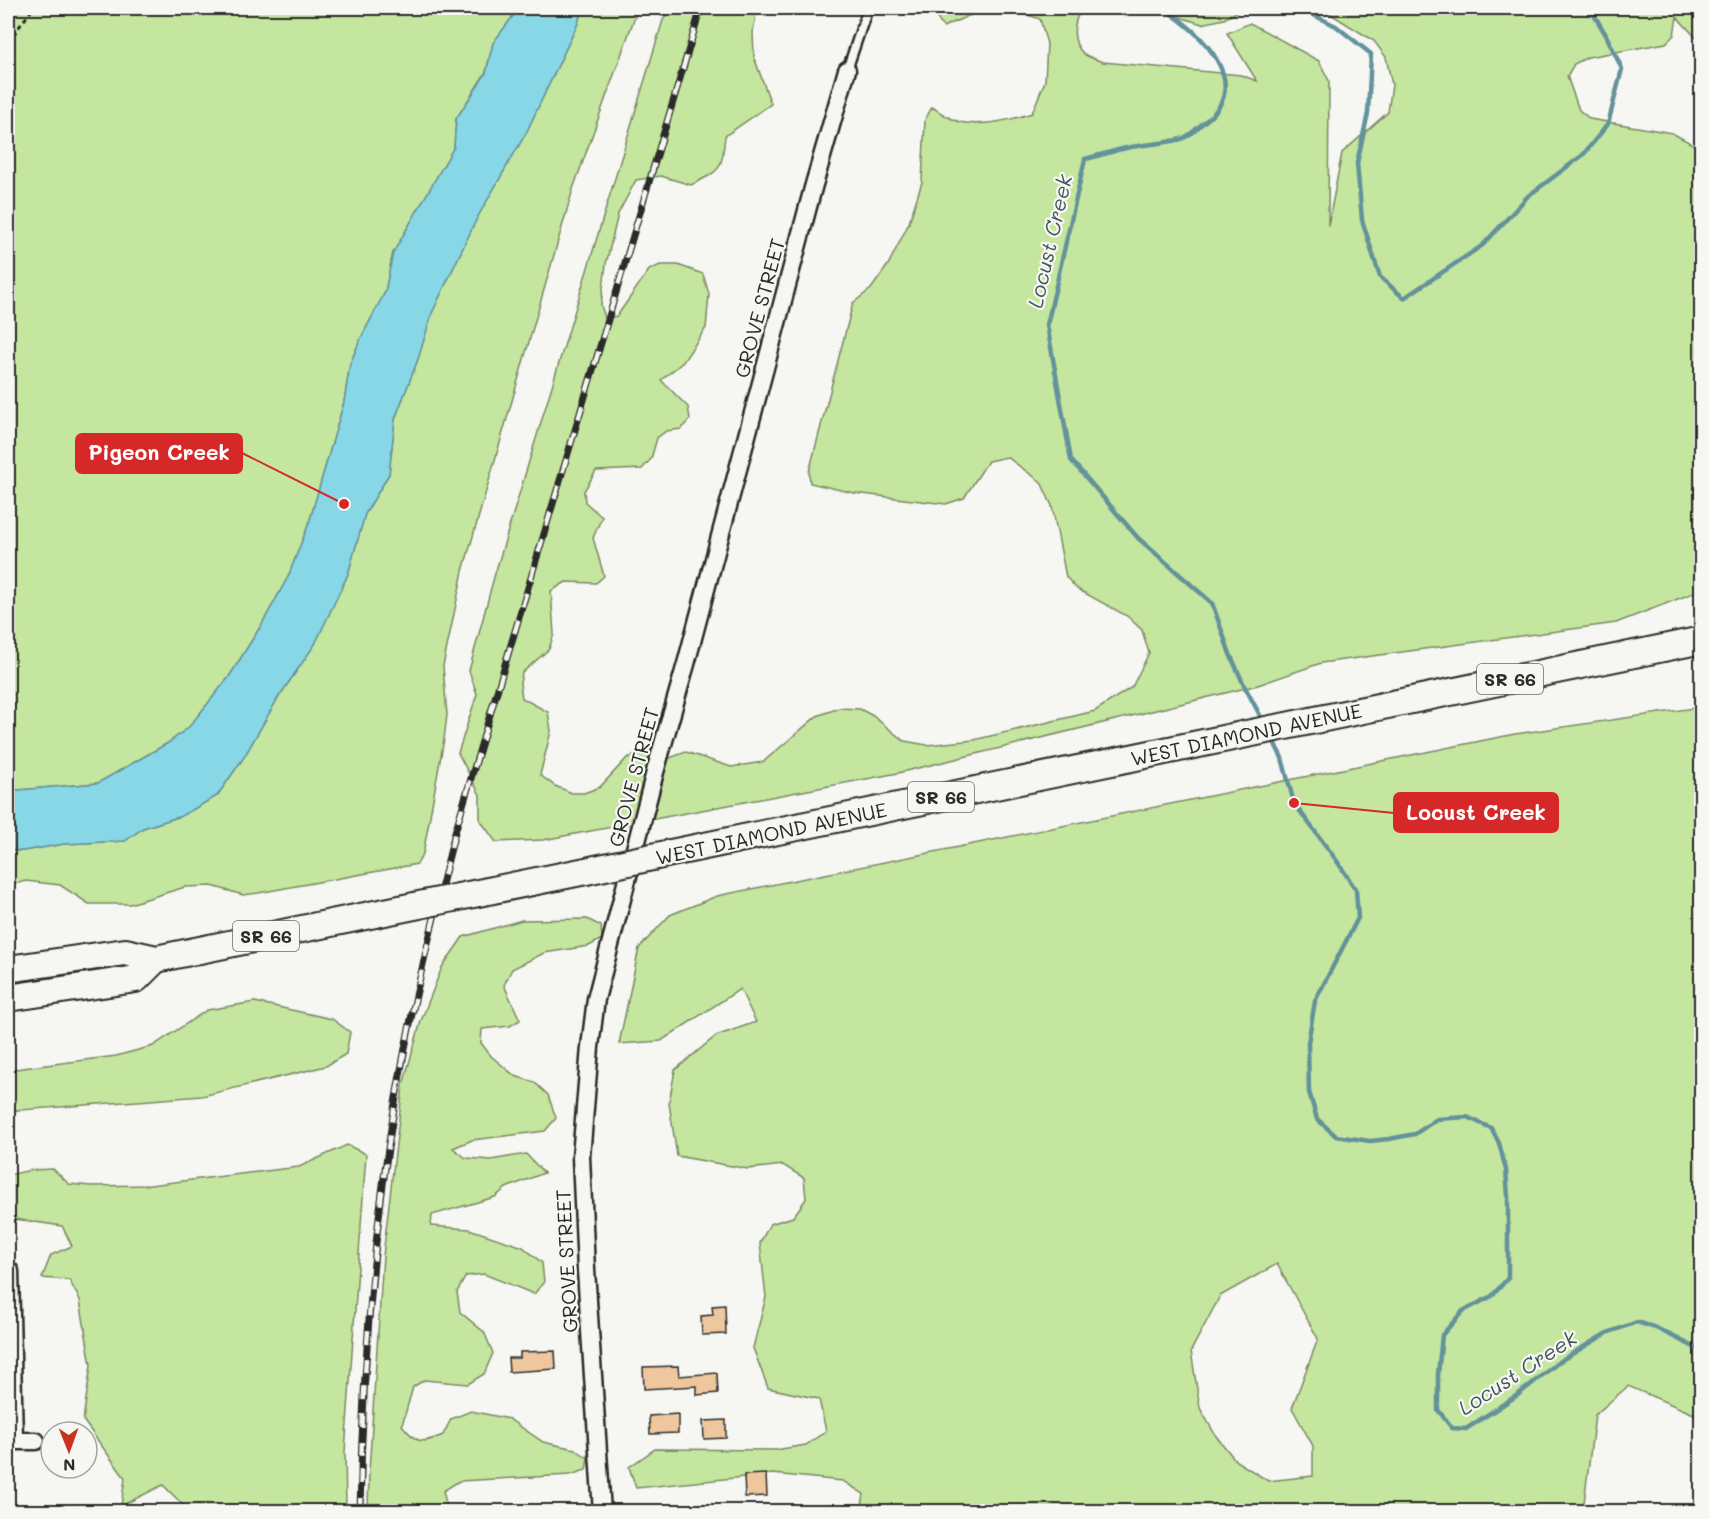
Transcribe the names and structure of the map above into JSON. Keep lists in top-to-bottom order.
{
  "streets": {
    "main road": ["SR 66", "WEST DIAMOND AVENUE"],
    "street": ["GROVE STREET"]
  },
  "water": ["Locust Creek"],
  "places": ["Pigeon Creek", "Locust Creek"],
  "north": "bottom"
}
